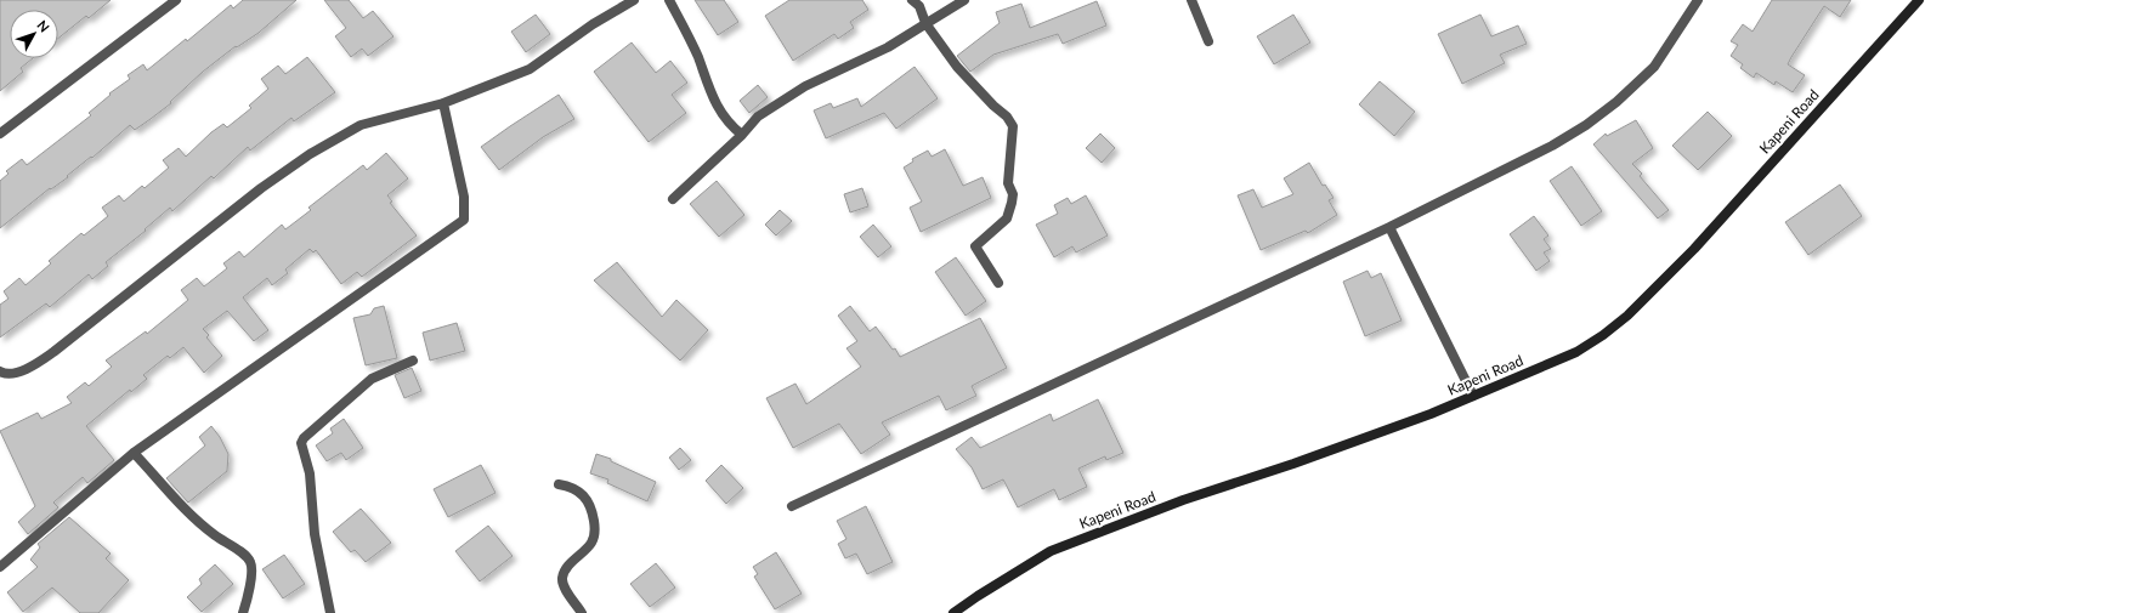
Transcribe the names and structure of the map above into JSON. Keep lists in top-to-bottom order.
{
  "streets": {
    "main road": ["Kapeni Road"]
  },
  "north": "top right"
}
